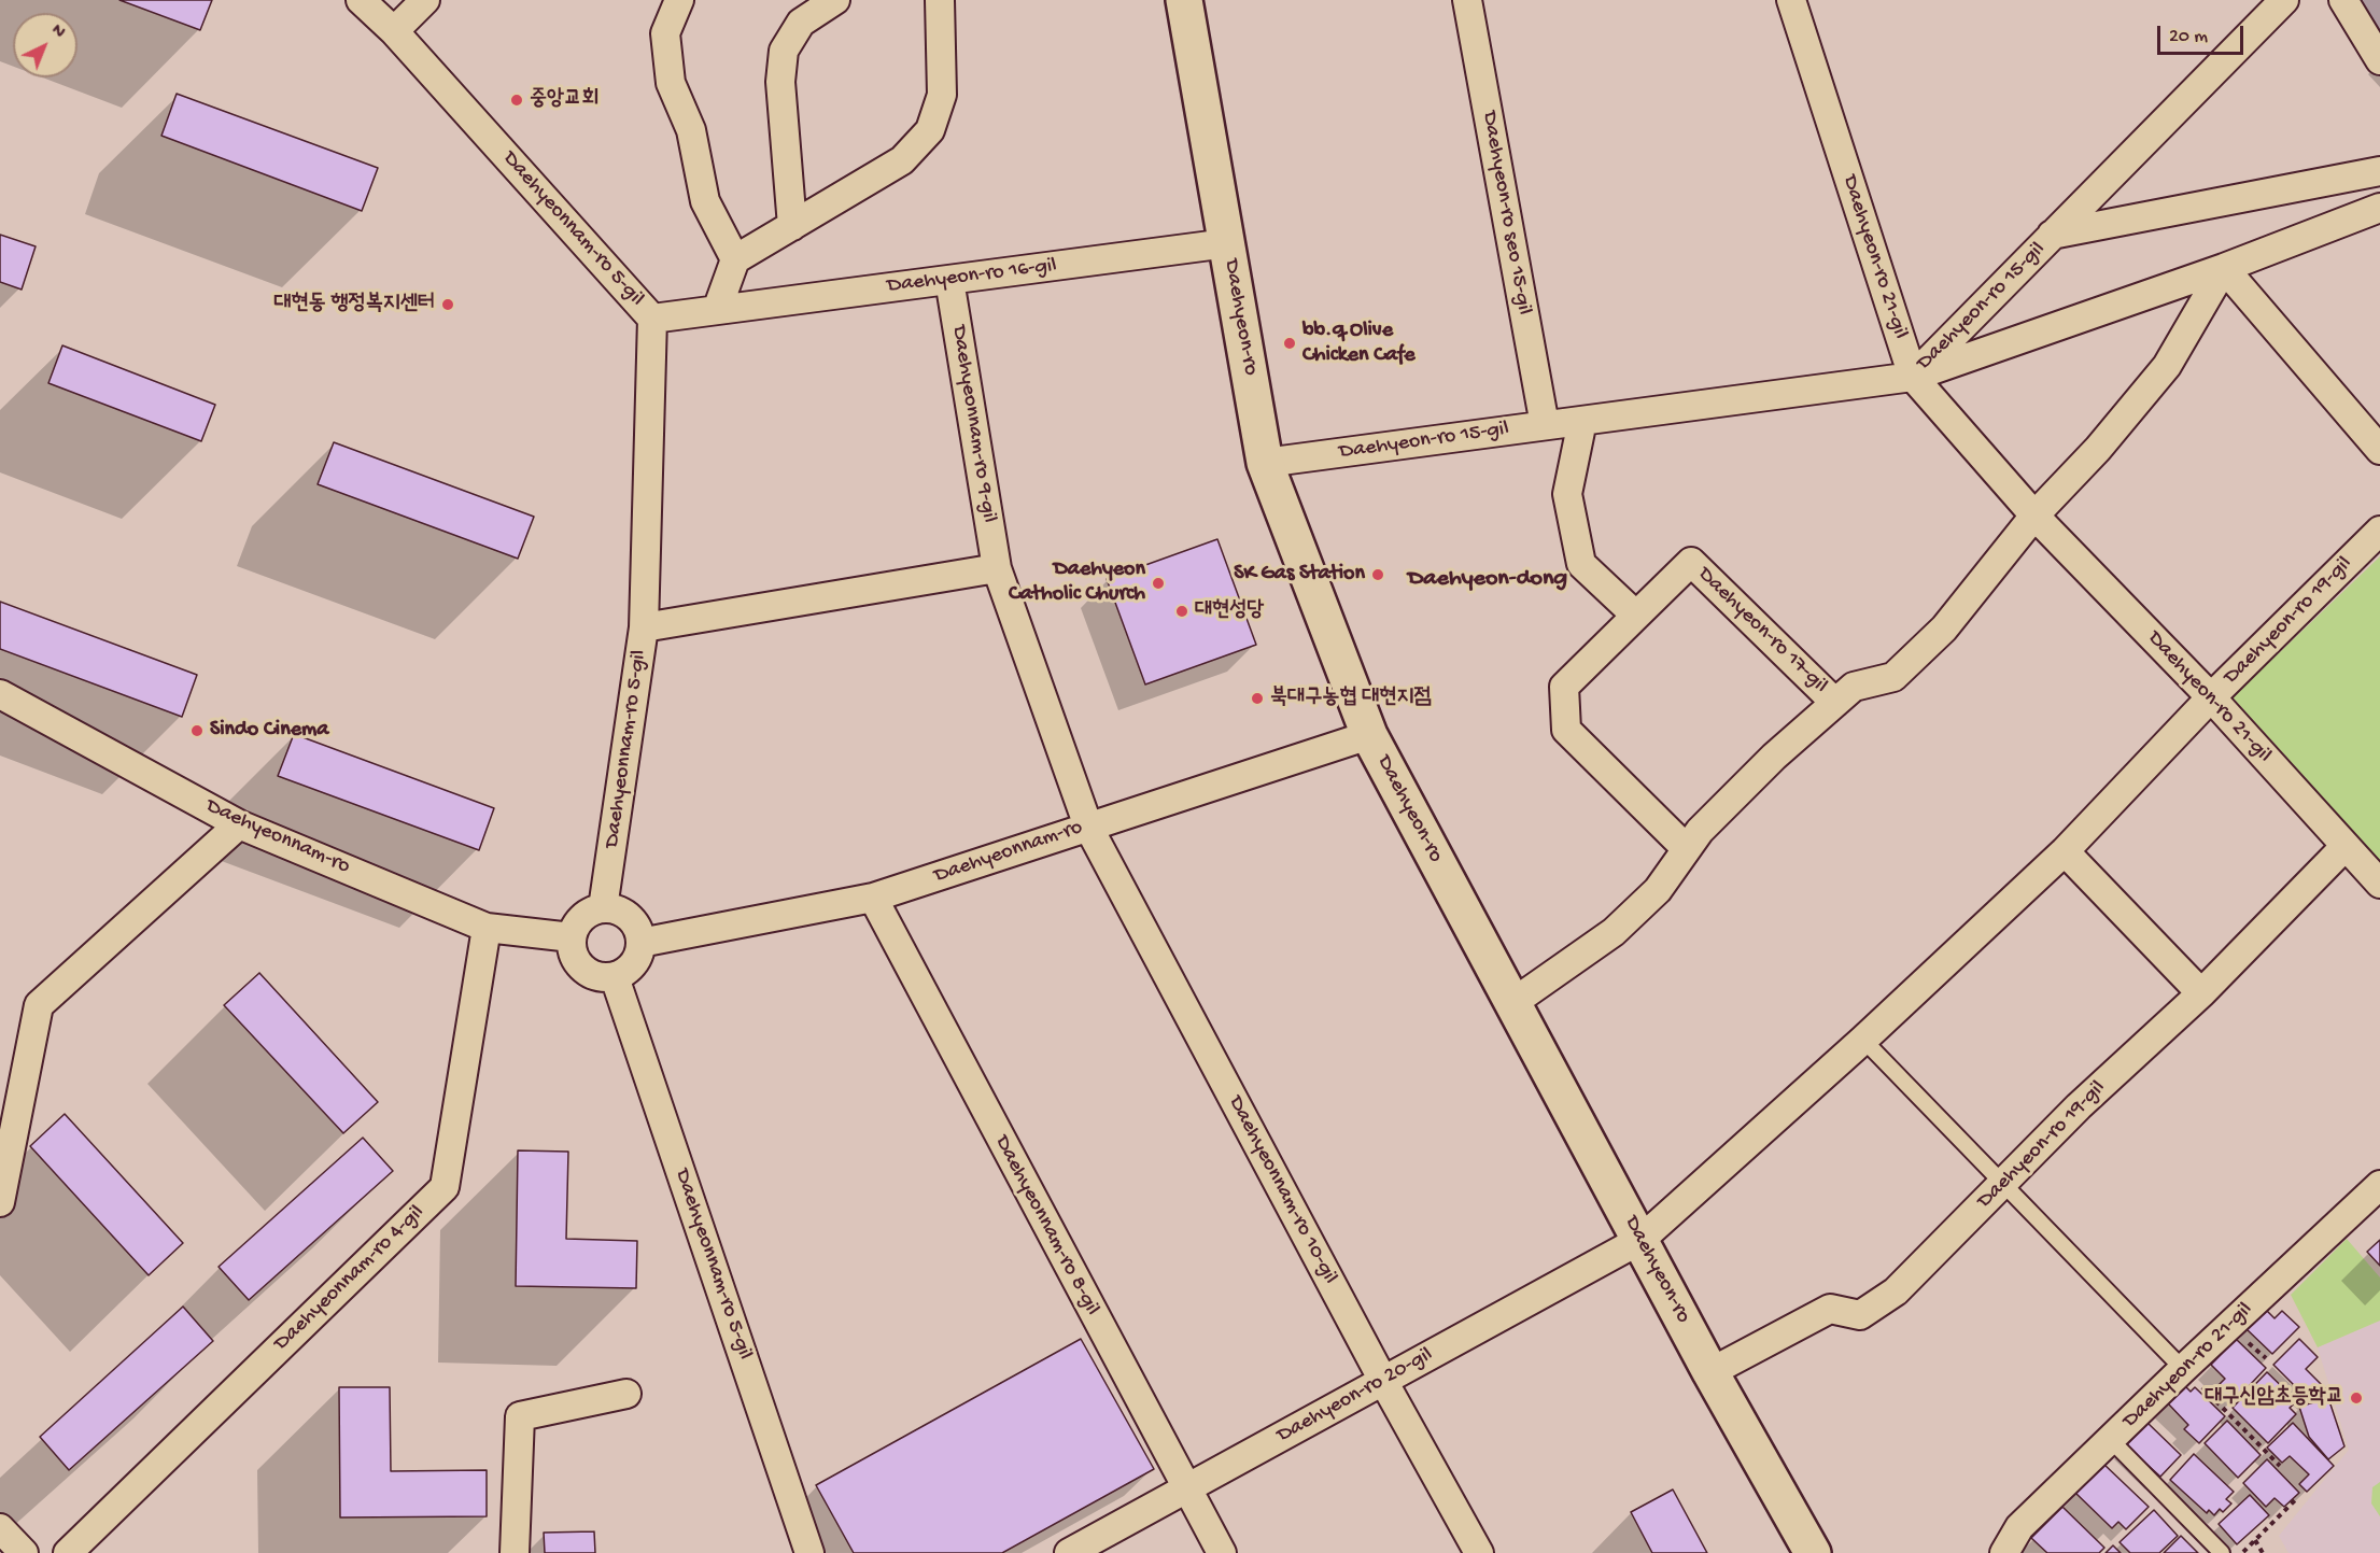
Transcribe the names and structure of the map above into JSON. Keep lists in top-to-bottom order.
{
  "streets": {
    "main road": ["Daehyeon-ro"],
    "street": [
      "Daehyeon-ro seo 15-gil",
      "Daehyeonnam-ro 5-gil",
      "Daehyeon-ro 21-gil",
      "Daehyeon-ro 16-gil",
      "Daehyeon-ro 15-gil",
      "Daehyeonnam-ro 9-gil",
      "Daehyeon-ro 19-gil",
      "Daehyeon-ro 17-gil",
      "Daehyeonnam-ro",
      "Daehyeonnam-ro 10-gil",
      "Daehyeonnam-ro 8-gil",
      "Daehyeonnam-ro 4-gil",
      "Daehyeon-ro 20-gil"
    ]
  },
  "crossings": [
    ["Daehyeon-ro seo 15-gil", "Daehyeon-ro 15-gil"],
    ["Daehyeonnam-ro 5-gil", "Daehyeon-ro 16-gil"],
    ["Daehyeonnam-ro 5-gil", "Daehyeonnam-ro 9-gil"],
    ["Daehyeonnam-ro 5-gil", "Daehyeonnam-ro"],
    ["Daehyeon-ro 21-gil", "Daehyeon-ro 15-gil"],
    ["Daehyeon-ro 21-gil", "Daehyeon-ro 19-gil"],
    ["Daehyeon-ro 21-gil", "Daehyeon-ro 17-gil"],
    ["Daehyeon-ro 16-gil", "Daehyeon-ro"],
    ["Daehyeon-ro 16-gil", "Daehyeonnam-ro 9-gil"],
    ["Daehyeon-ro 15-gil", "Daehyeon-ro"],
    ["Daehyeon-ro", "Daehyeon-ro 19-gil"],
    ["Daehyeon-ro", "Daehyeon-ro 17-gil"],
    ["Daehyeon-ro", "Daehyeonnam-ro"],
    ["Daehyeon-ro", "Daehyeon-ro 20-gil"],
    ["Daehyeonnam-ro 9-gil", "Daehyeonnam-ro"],
    ["Daehyeonnam-ro 9-gil", "Daehyeonnam-ro 10-gil"],
    ["Daehyeon-ro 19-gil", "Daehyeon-ro 20-gil"],
    ["Daehyeonnam-ro", "Daehyeonnam-ro 10-gil"],
    ["Daehyeonnam-ro", "Daehyeonnam-ro 8-gil"],
    ["Daehyeonnam-ro", "Daehyeonnam-ro 4-gil"],
    ["Daehyeonnam-ro 10-gil", "Daehyeon-ro 20-gil"],
    ["Daehyeonnam-ro 8-gil", "Daehyeon-ro 20-gil"]
  ],
  "districts": ["Daehyeon-dong"],
  "places": [
    "중앙교회",
    "대현동 행정복지센터",
    "bb.q Olive Chicken Cafe",
    "SK Gas Station",
    "Daehyeon Catholic Church",
    "대현성당",
    "북대구농협 대현지점",
    "Sindo Cinema",
    "대구신암초등학교"
  ],
  "scale_bar": "20 m",
  "north": "top right"
}
